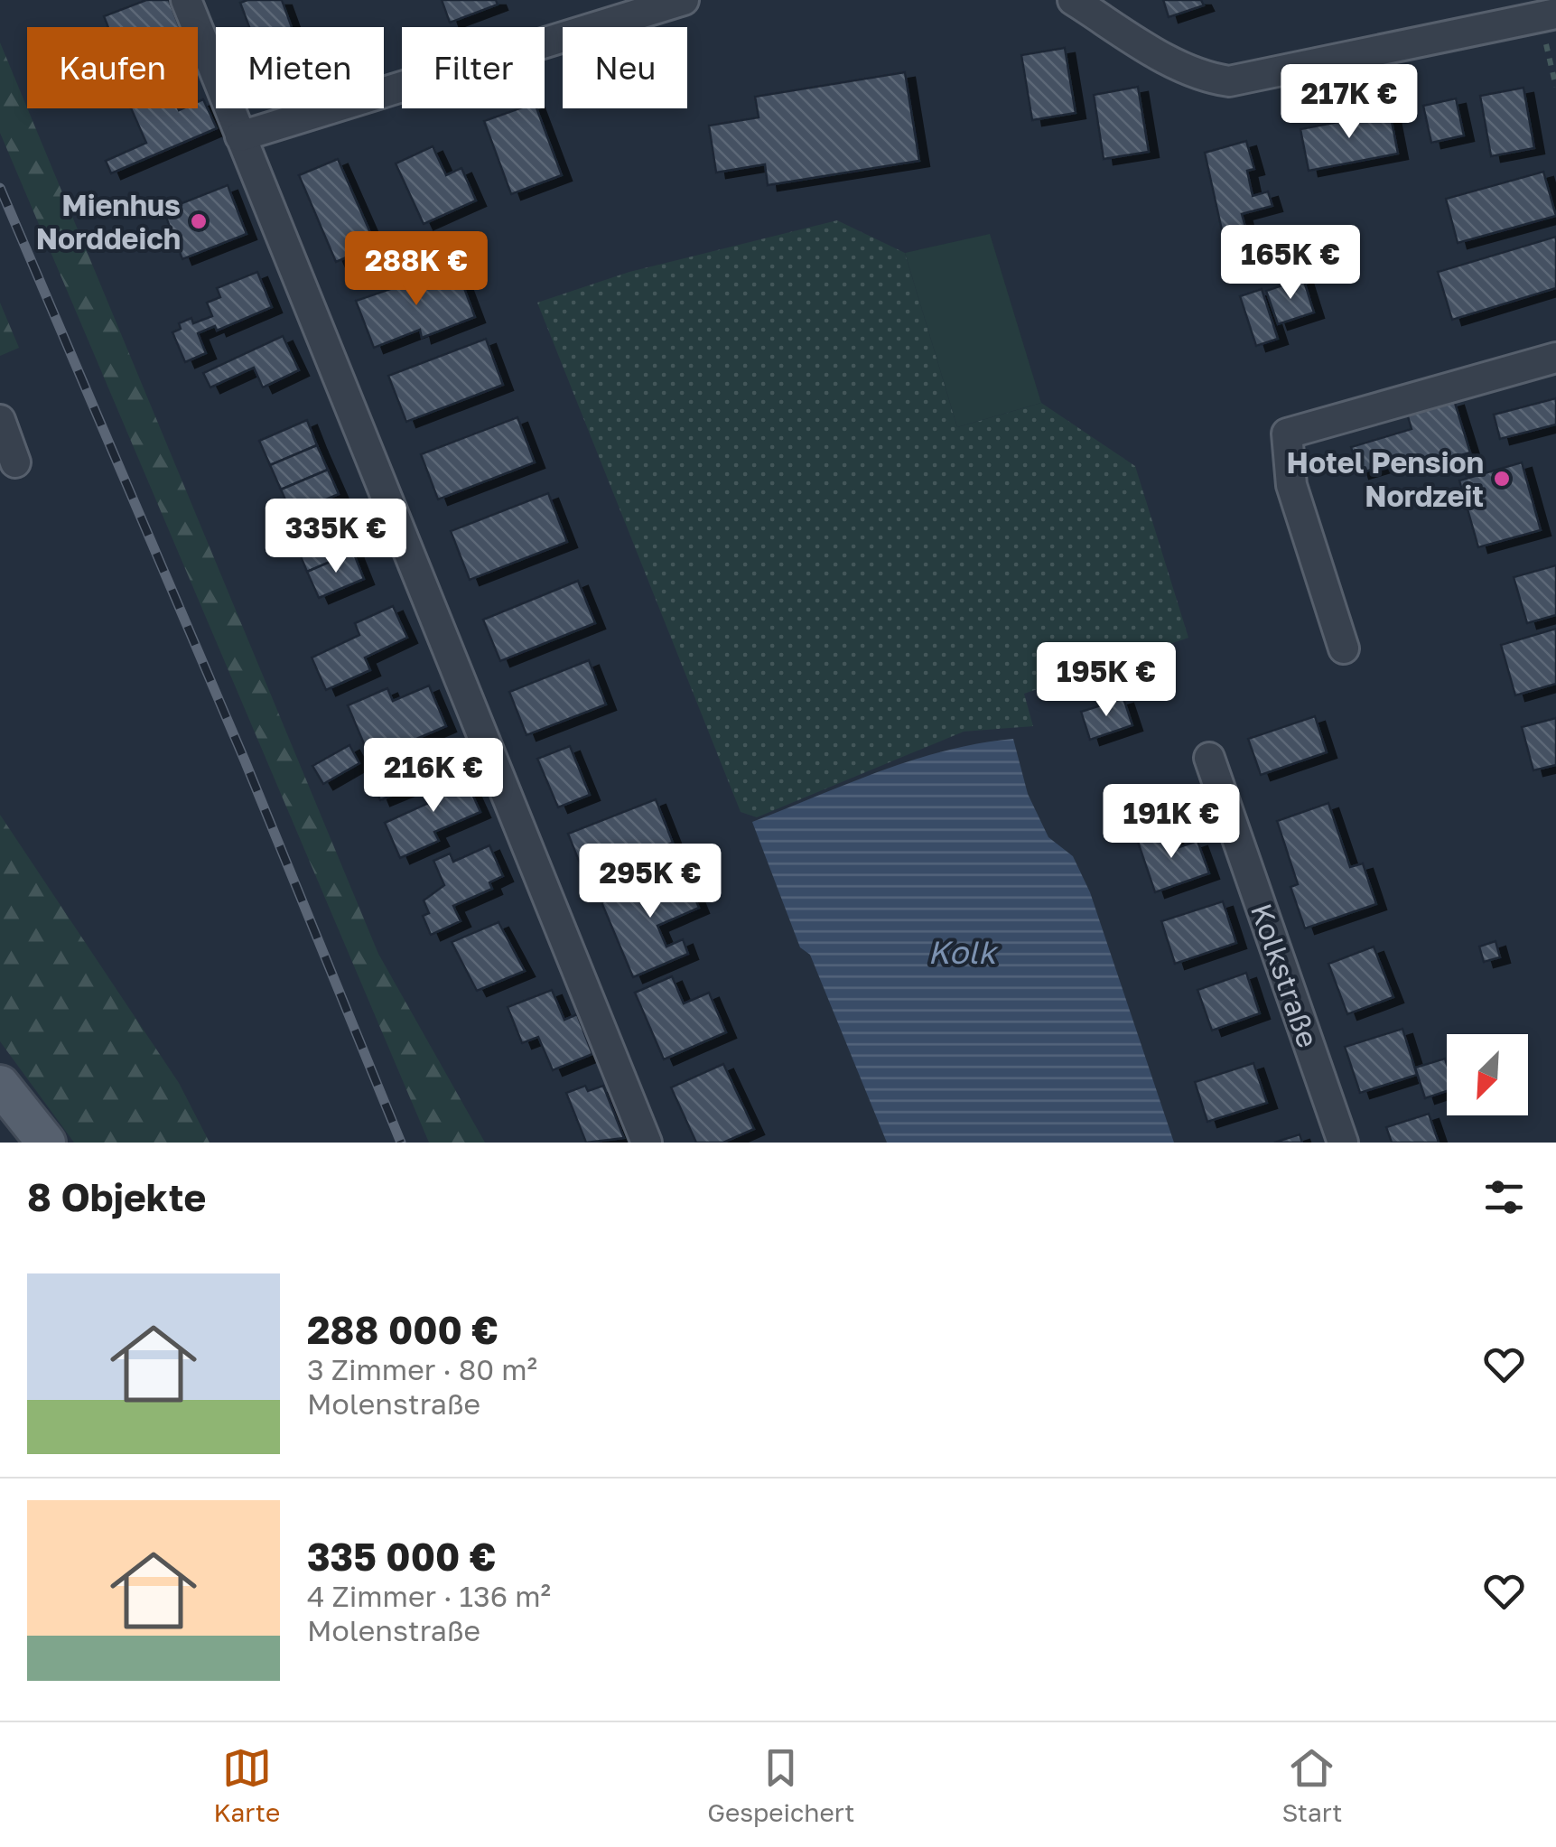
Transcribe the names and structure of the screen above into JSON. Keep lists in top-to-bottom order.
{
  "streets": {
    "street": ["Kolkstraße"]
  },
  "water": ["Kolk"],
  "places": ["Mienhus Norddeich", "Hotel Pension Nordzeit"],
  "north": "bottom left",
  "page": {
    "chip": [
      "Kaufen",
      "Mieten",
      "Filter",
      "Neu"
    ],
    "price": [
      "217K €",
      "165K €",
      "288K €",
      "335K €",
      "195K €",
      "216K €",
      "191K €",
      "295K €"
    ],
    "heading": "8 Objekte",
    "list": [
      {
        "name": "288 000 €",
        "note": "3 Zimmer · 80 m² · Molenstraße"
      },
      {
        "name": "335 000 €",
        "note": "4 Zimmer · 136 m² · Molenstraße"
      }
    ],
    "tabs": ["Karte", "Gespeichert", "Start"]
  }
}
